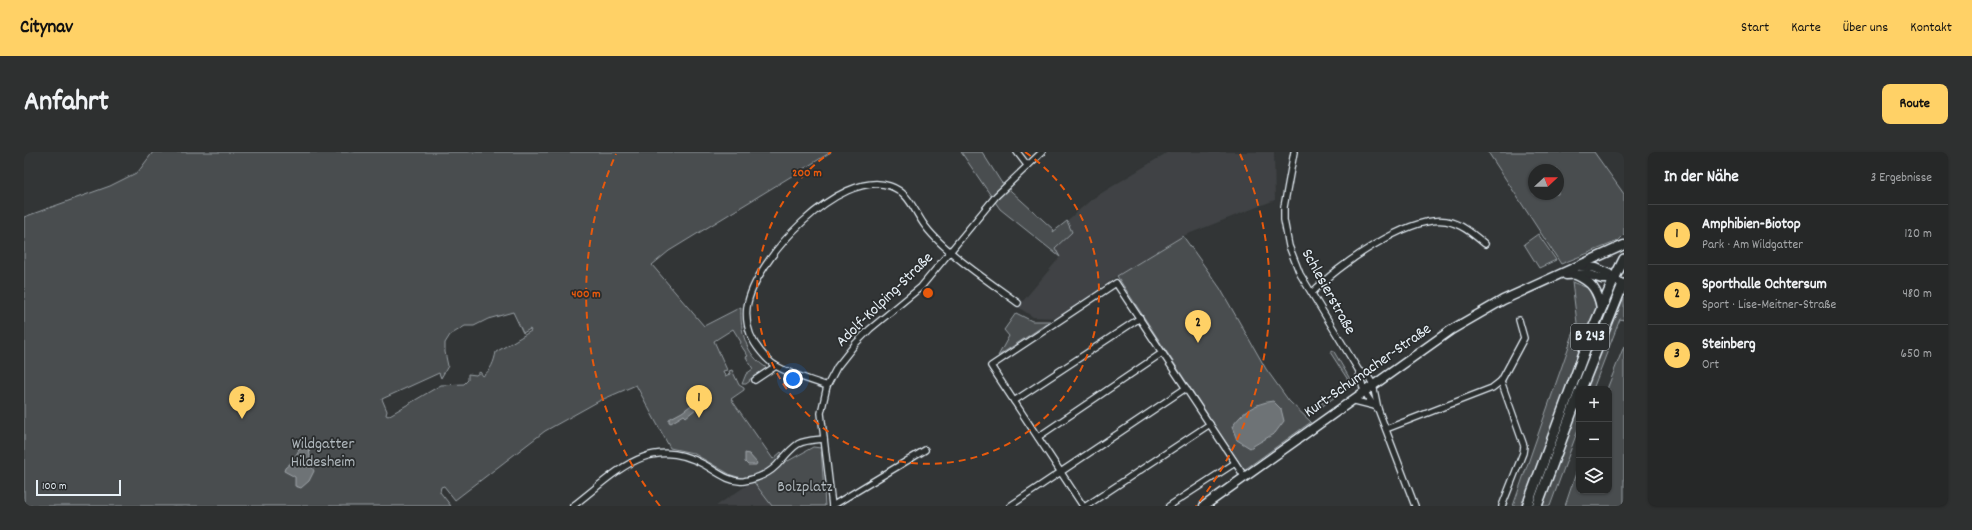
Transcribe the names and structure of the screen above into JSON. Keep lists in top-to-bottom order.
{
  "streets": {
    "main road": ["B 243", "Kurt-Schumacher-Straße"],
    "street": ["Schlesierstraße", "Adolf-Kolping-Straße"]
  },
  "crossings": [
    ["Schlesierstraße", "Kurt-Schumacher-Straße"],
    ["B 243", "Kurt-Schumacher-Straße"]
  ],
  "parks": ["Wildgatter Hildesheim", "Bolzplatz"],
  "scale_bar": "100 m",
  "north": "right",
  "page": {
    "header": "Citynav",
    "nav": [
      "Start",
      "Karte",
      "Über uns",
      "Kontakt"
    ],
    "title": "Anfahrt",
    "buttons": "Route",
    "heading": ["In der Nähe", "3 Ergebnisse"],
    "list": [
      {
        "mark": "1",
        "name": "Amphibien-Biotop",
        "note": "Park · Am Wildgatter",
        "value": "120 m"
      },
      {
        "mark": "2",
        "name": "Sporthalle Ochtersum",
        "note": "Sport · Lise-Meitner-Straße",
        "value": "480 m"
      },
      {
        "mark": "3",
        "name": "Steinberg",
        "note": "Ort",
        "value": "650 m"
      }
    ],
    "pins": ["2", "1", "3"],
    "map_buttons": ["+", "−"],
    "scale": "100 m"
  },
  "rings": ["200 m", "400 m"]
}
